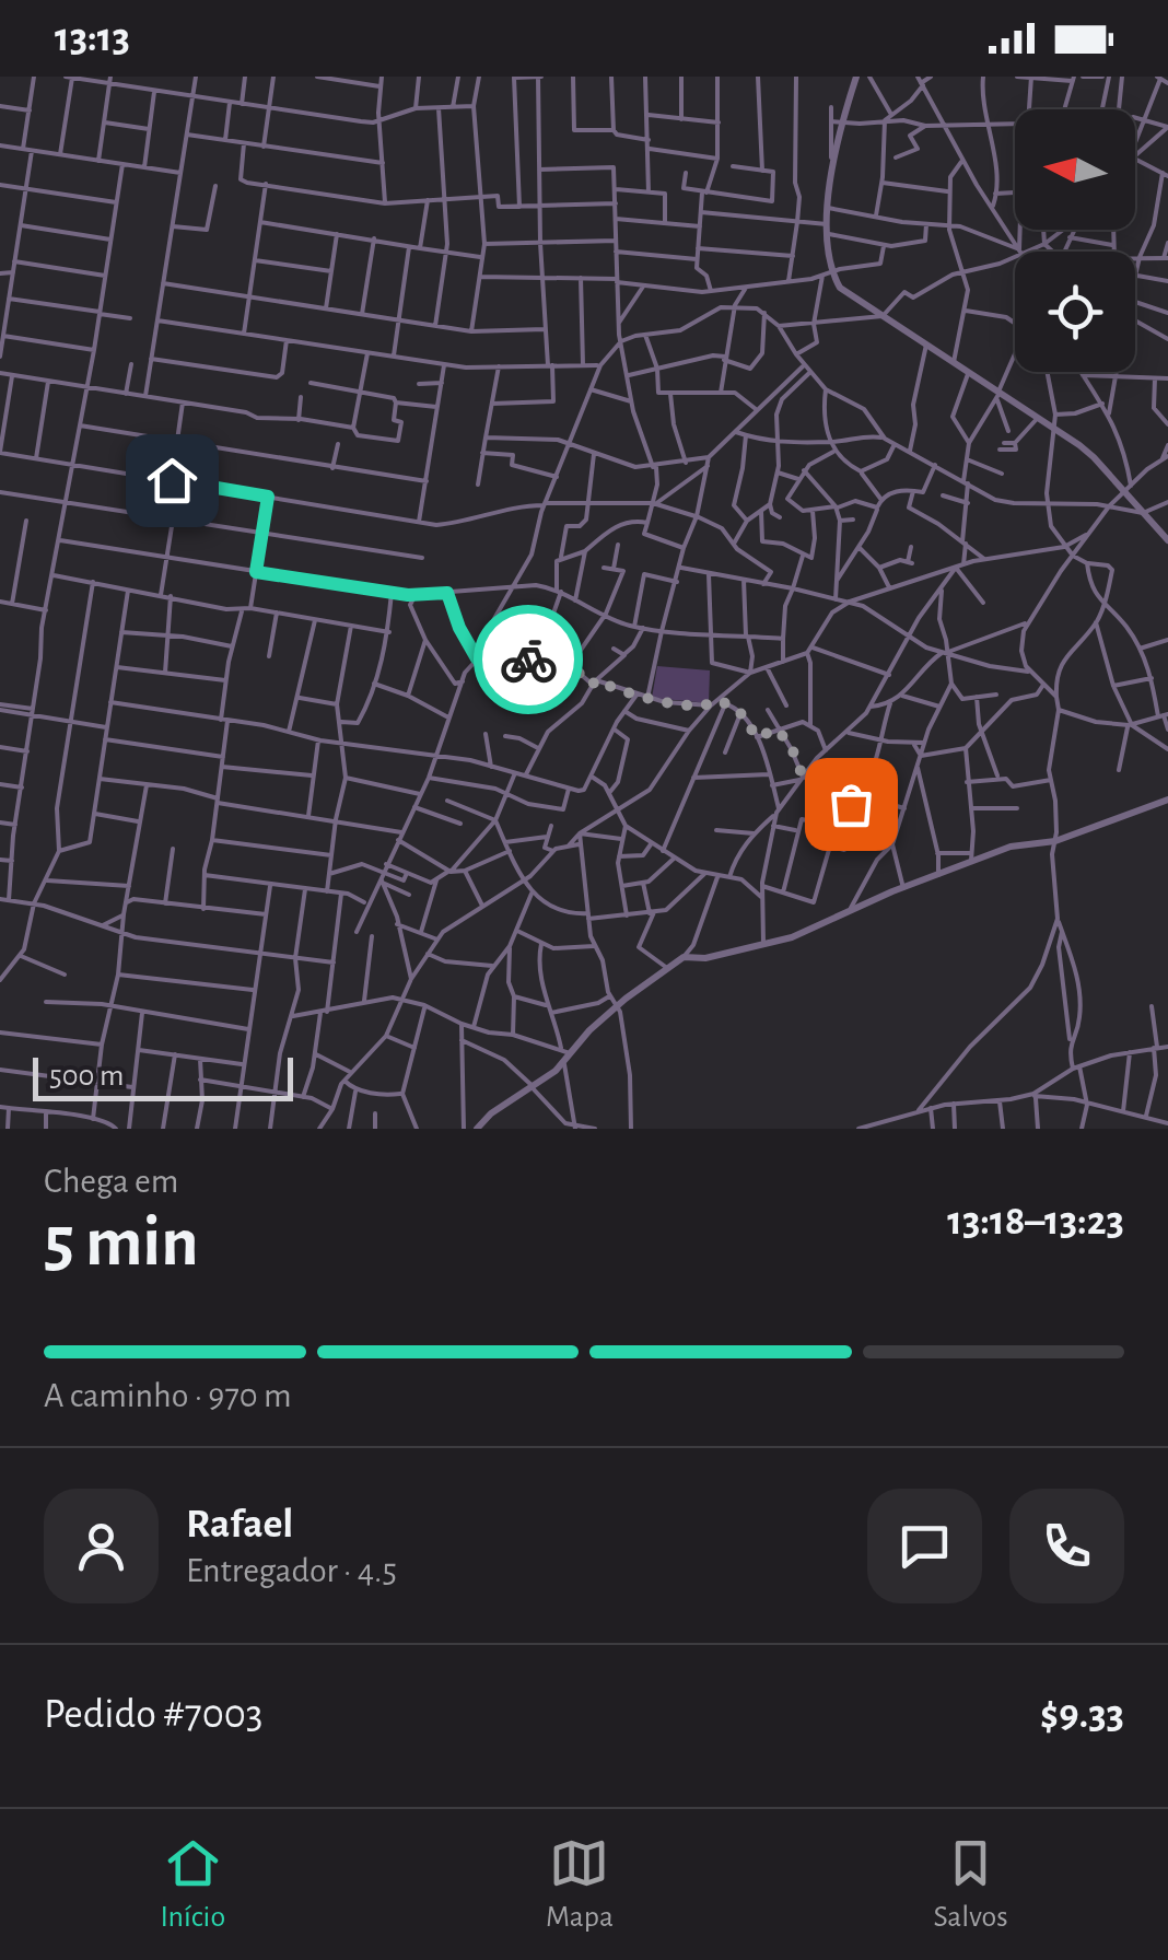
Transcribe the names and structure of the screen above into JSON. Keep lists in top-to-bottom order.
{
  "scale_bar": "500 m",
  "north": "left",
  "page": {
    "status": "13:13",
    "scale": "500 m",
    "heading": ["5 min", "Chega em", "13:18–13:23"],
    "panel": [
      "Rafael",
      "Entregador · 4.5",
      "Pedido #7003",
      "$9.33"
    ],
    "bar": "A caminho · 970 m",
    "tabs": ["Início", "Mapa", "Salvos"]
  }
}
